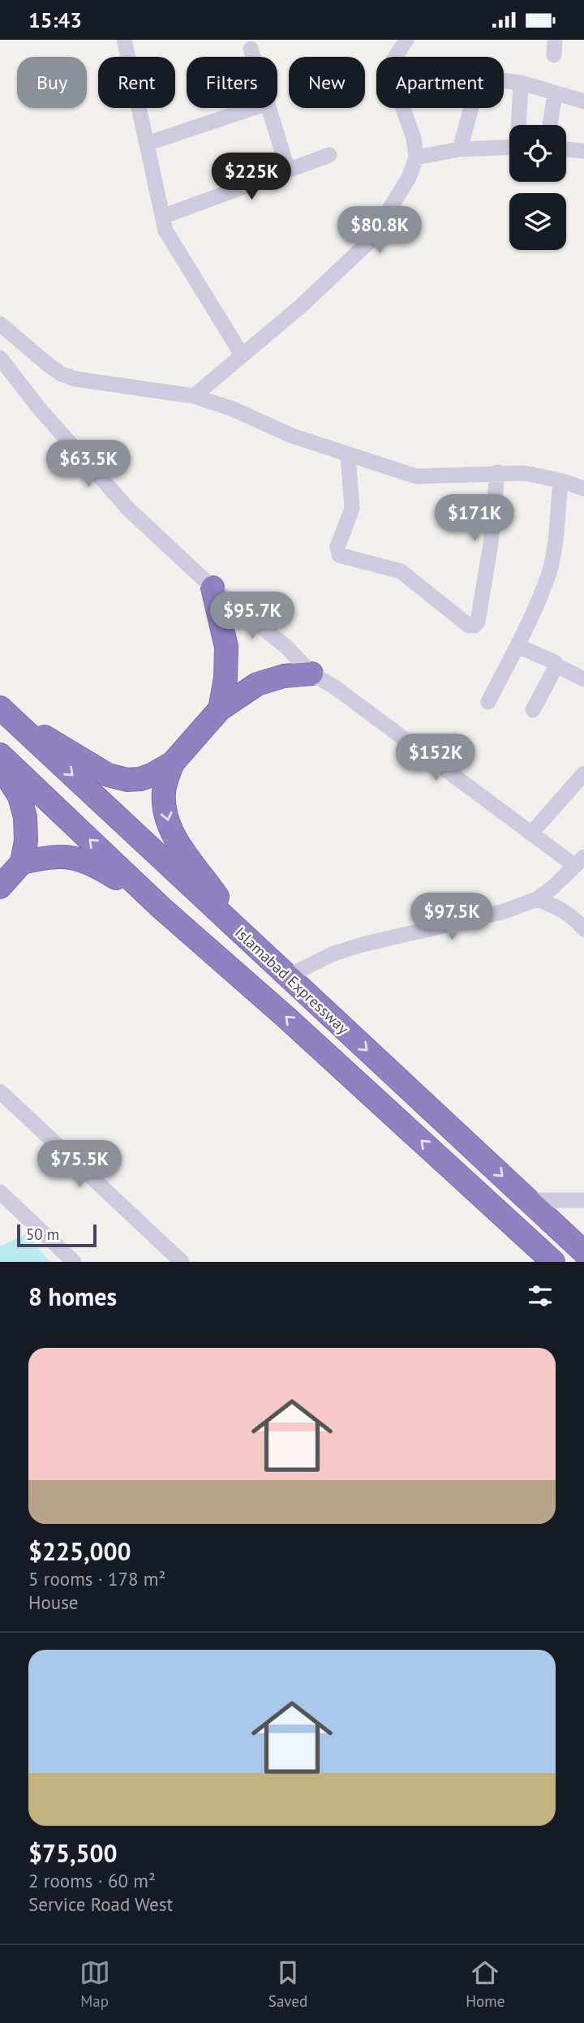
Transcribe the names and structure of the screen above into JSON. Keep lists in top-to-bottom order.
{
  "streets": {
    "highway": ["Islamabad Expressway"]
  },
  "scale_bar": "50 m",
  "page": {
    "status": "15:43",
    "chip": [
      "Buy",
      "Rent",
      "Filters",
      "New",
      "Apartment"
    ],
    "price": [
      "$225K",
      "$80.8K",
      "$63.5K",
      "$171K",
      "$95.7K",
      "$152K",
      "$97.5K",
      "$75.5K"
    ],
    "scale": "50 m",
    "heading": "8 homes",
    "list": [
      {
        "name": "$225,000",
        "note": "5 rooms · 178 m² · House"
      },
      {
        "name": "$75,500",
        "note": "2 rooms · 60 m² · Service Road West"
      }
    ],
    "tabs": ["Map", "Saved", "Home"]
  }
}
